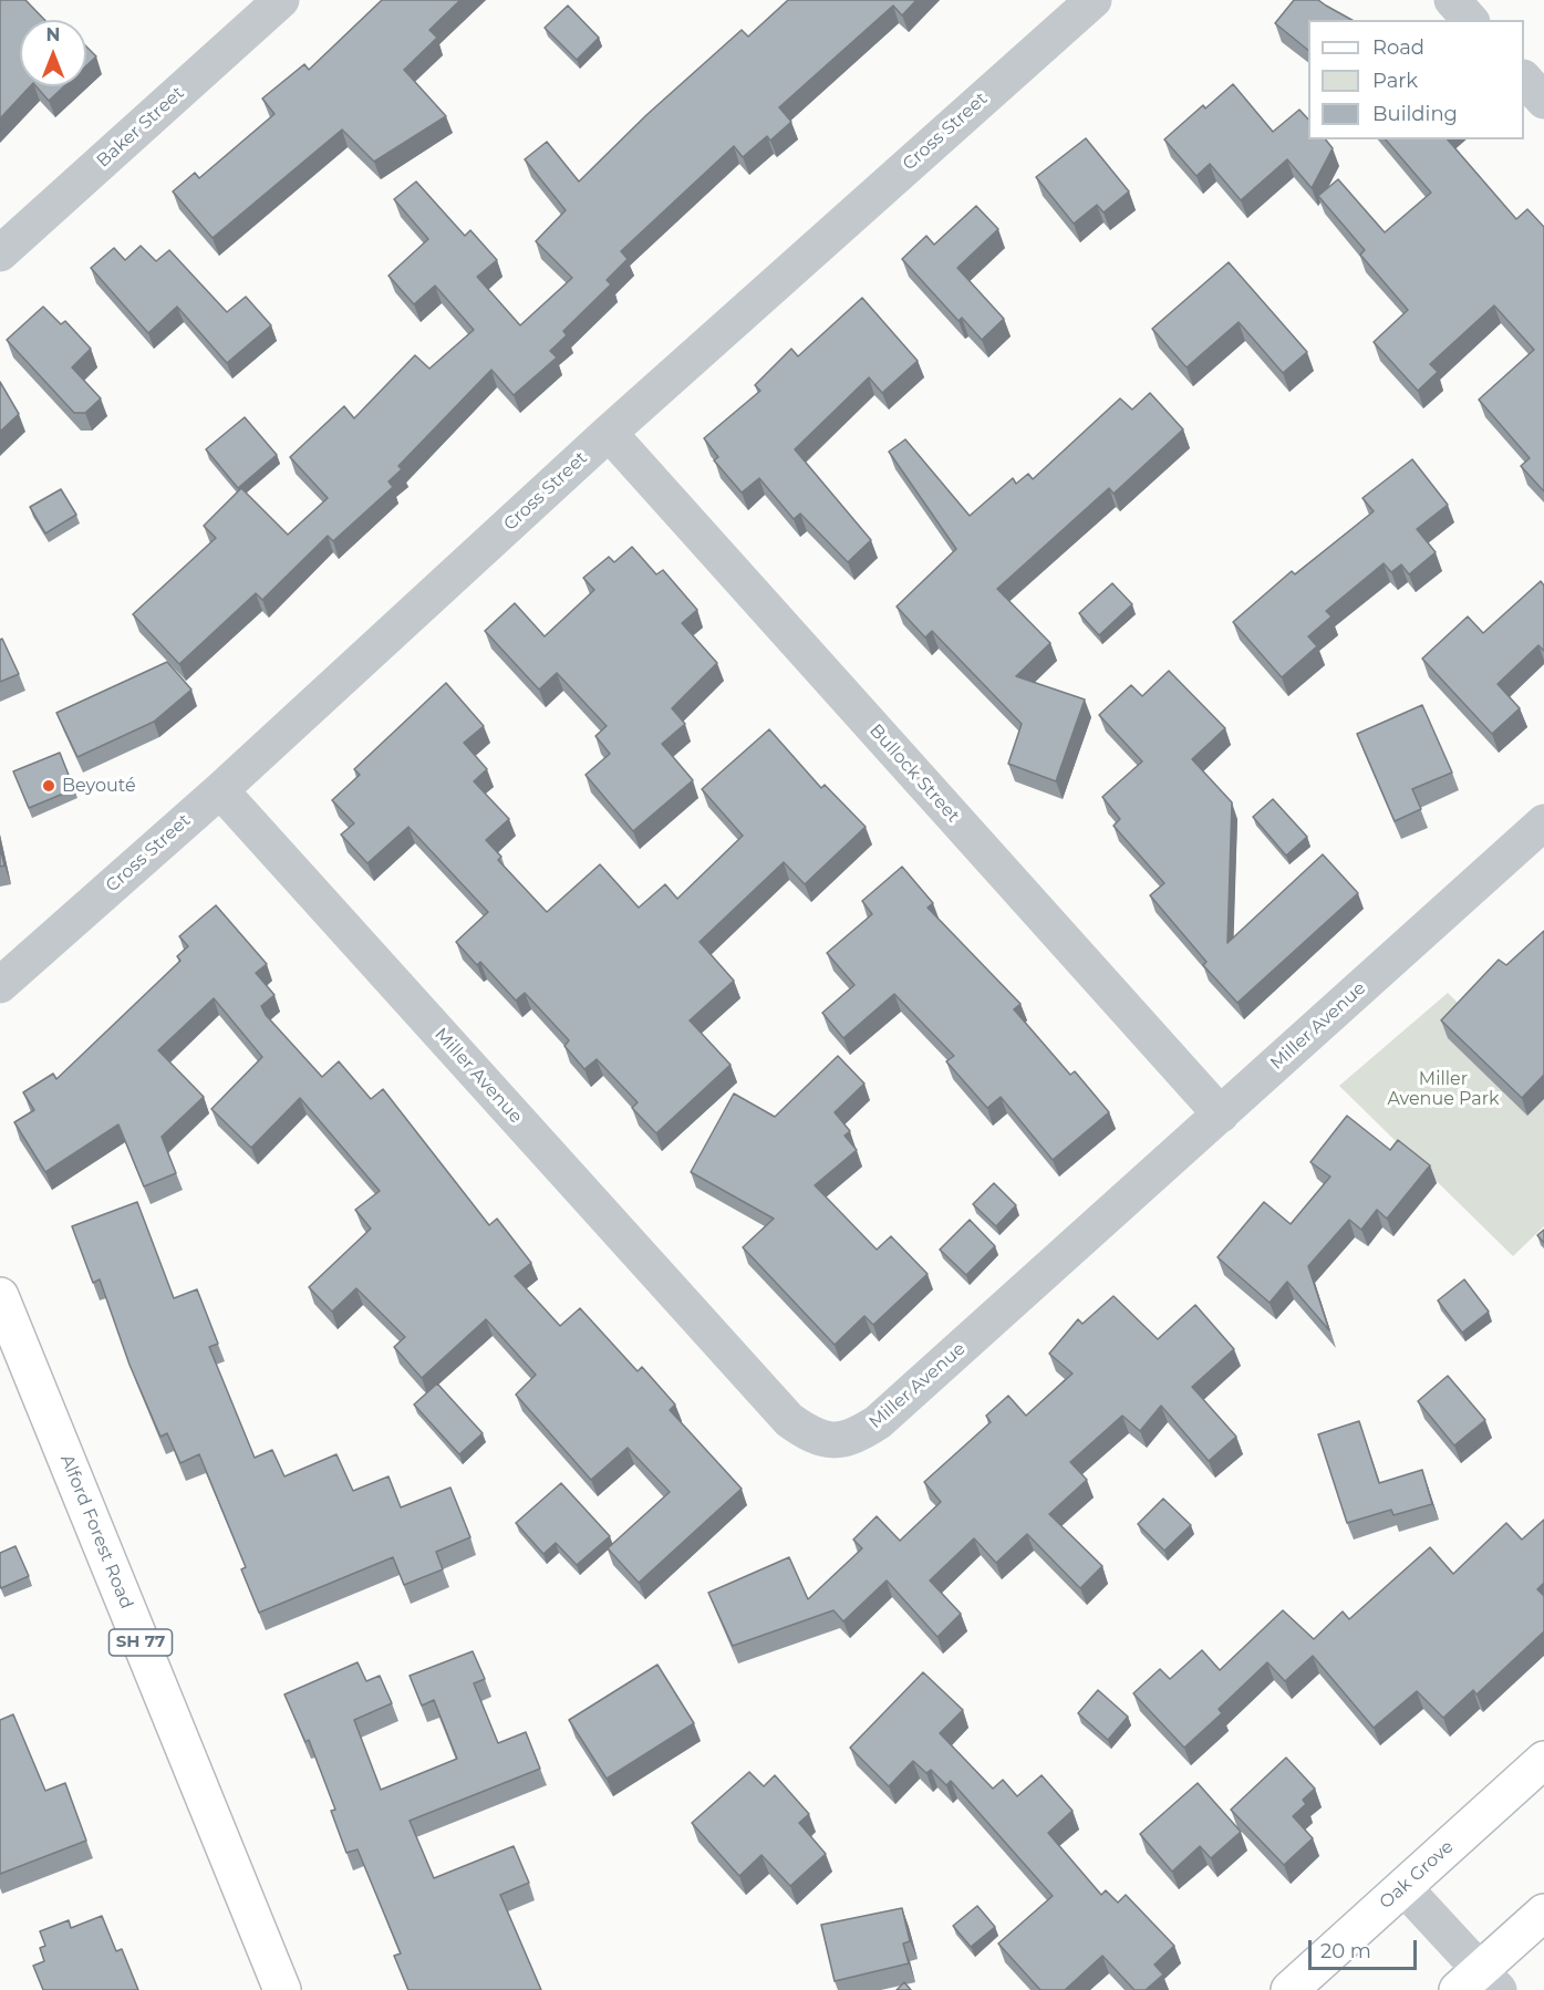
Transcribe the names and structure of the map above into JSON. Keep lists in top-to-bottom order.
{
  "streets": {
    "main road": ["Alford Forest Road", "SH 77", "Oak Grove"],
    "street": [
      "Baker Street",
      "Cross Street",
      "Bullock Street",
      "Miller Avenue"
    ]
  },
  "crossings": [
    ["Cross Street", "Bullock Street"],
    ["Cross Street", "Miller Avenue"],
    ["Bullock Street", "Miller Avenue"]
  ],
  "parks": ["Miller Avenue Park"],
  "places": ["Beyouté"],
  "legend": ["Road", "Park", "Building"],
  "scale_bar": "20 m",
  "north": "top"
}
